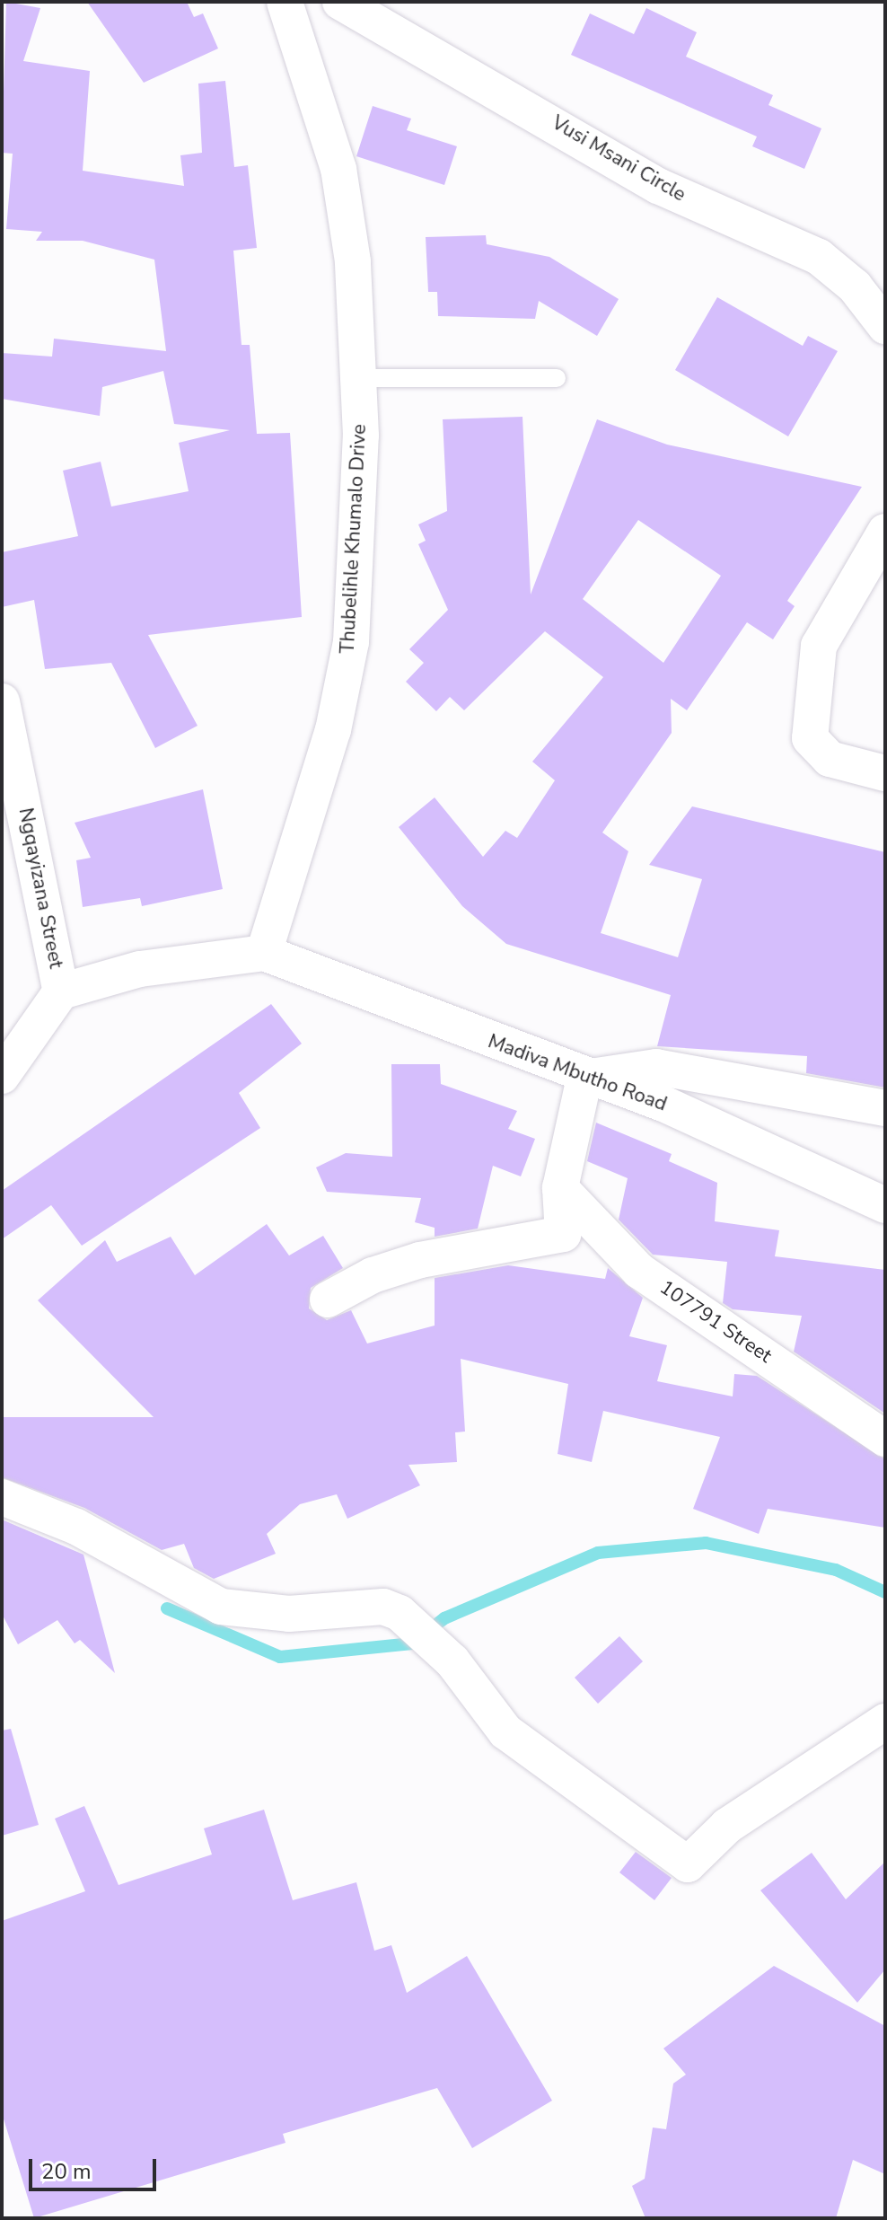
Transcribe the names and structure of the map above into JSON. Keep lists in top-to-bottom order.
{
  "streets": {
    "street": [
      "Vusi Msani Circle",
      "Thubelihle Khumalo Drive",
      "Ngqayizana Street",
      "Madiva Mbutho Road",
      "107791 Street"
    ]
  },
  "crossings": [
    ["Thubelihle Khumalo Drive", "Madiva Mbutho Road"]
  ],
  "scale_bar": "20 m"
}
